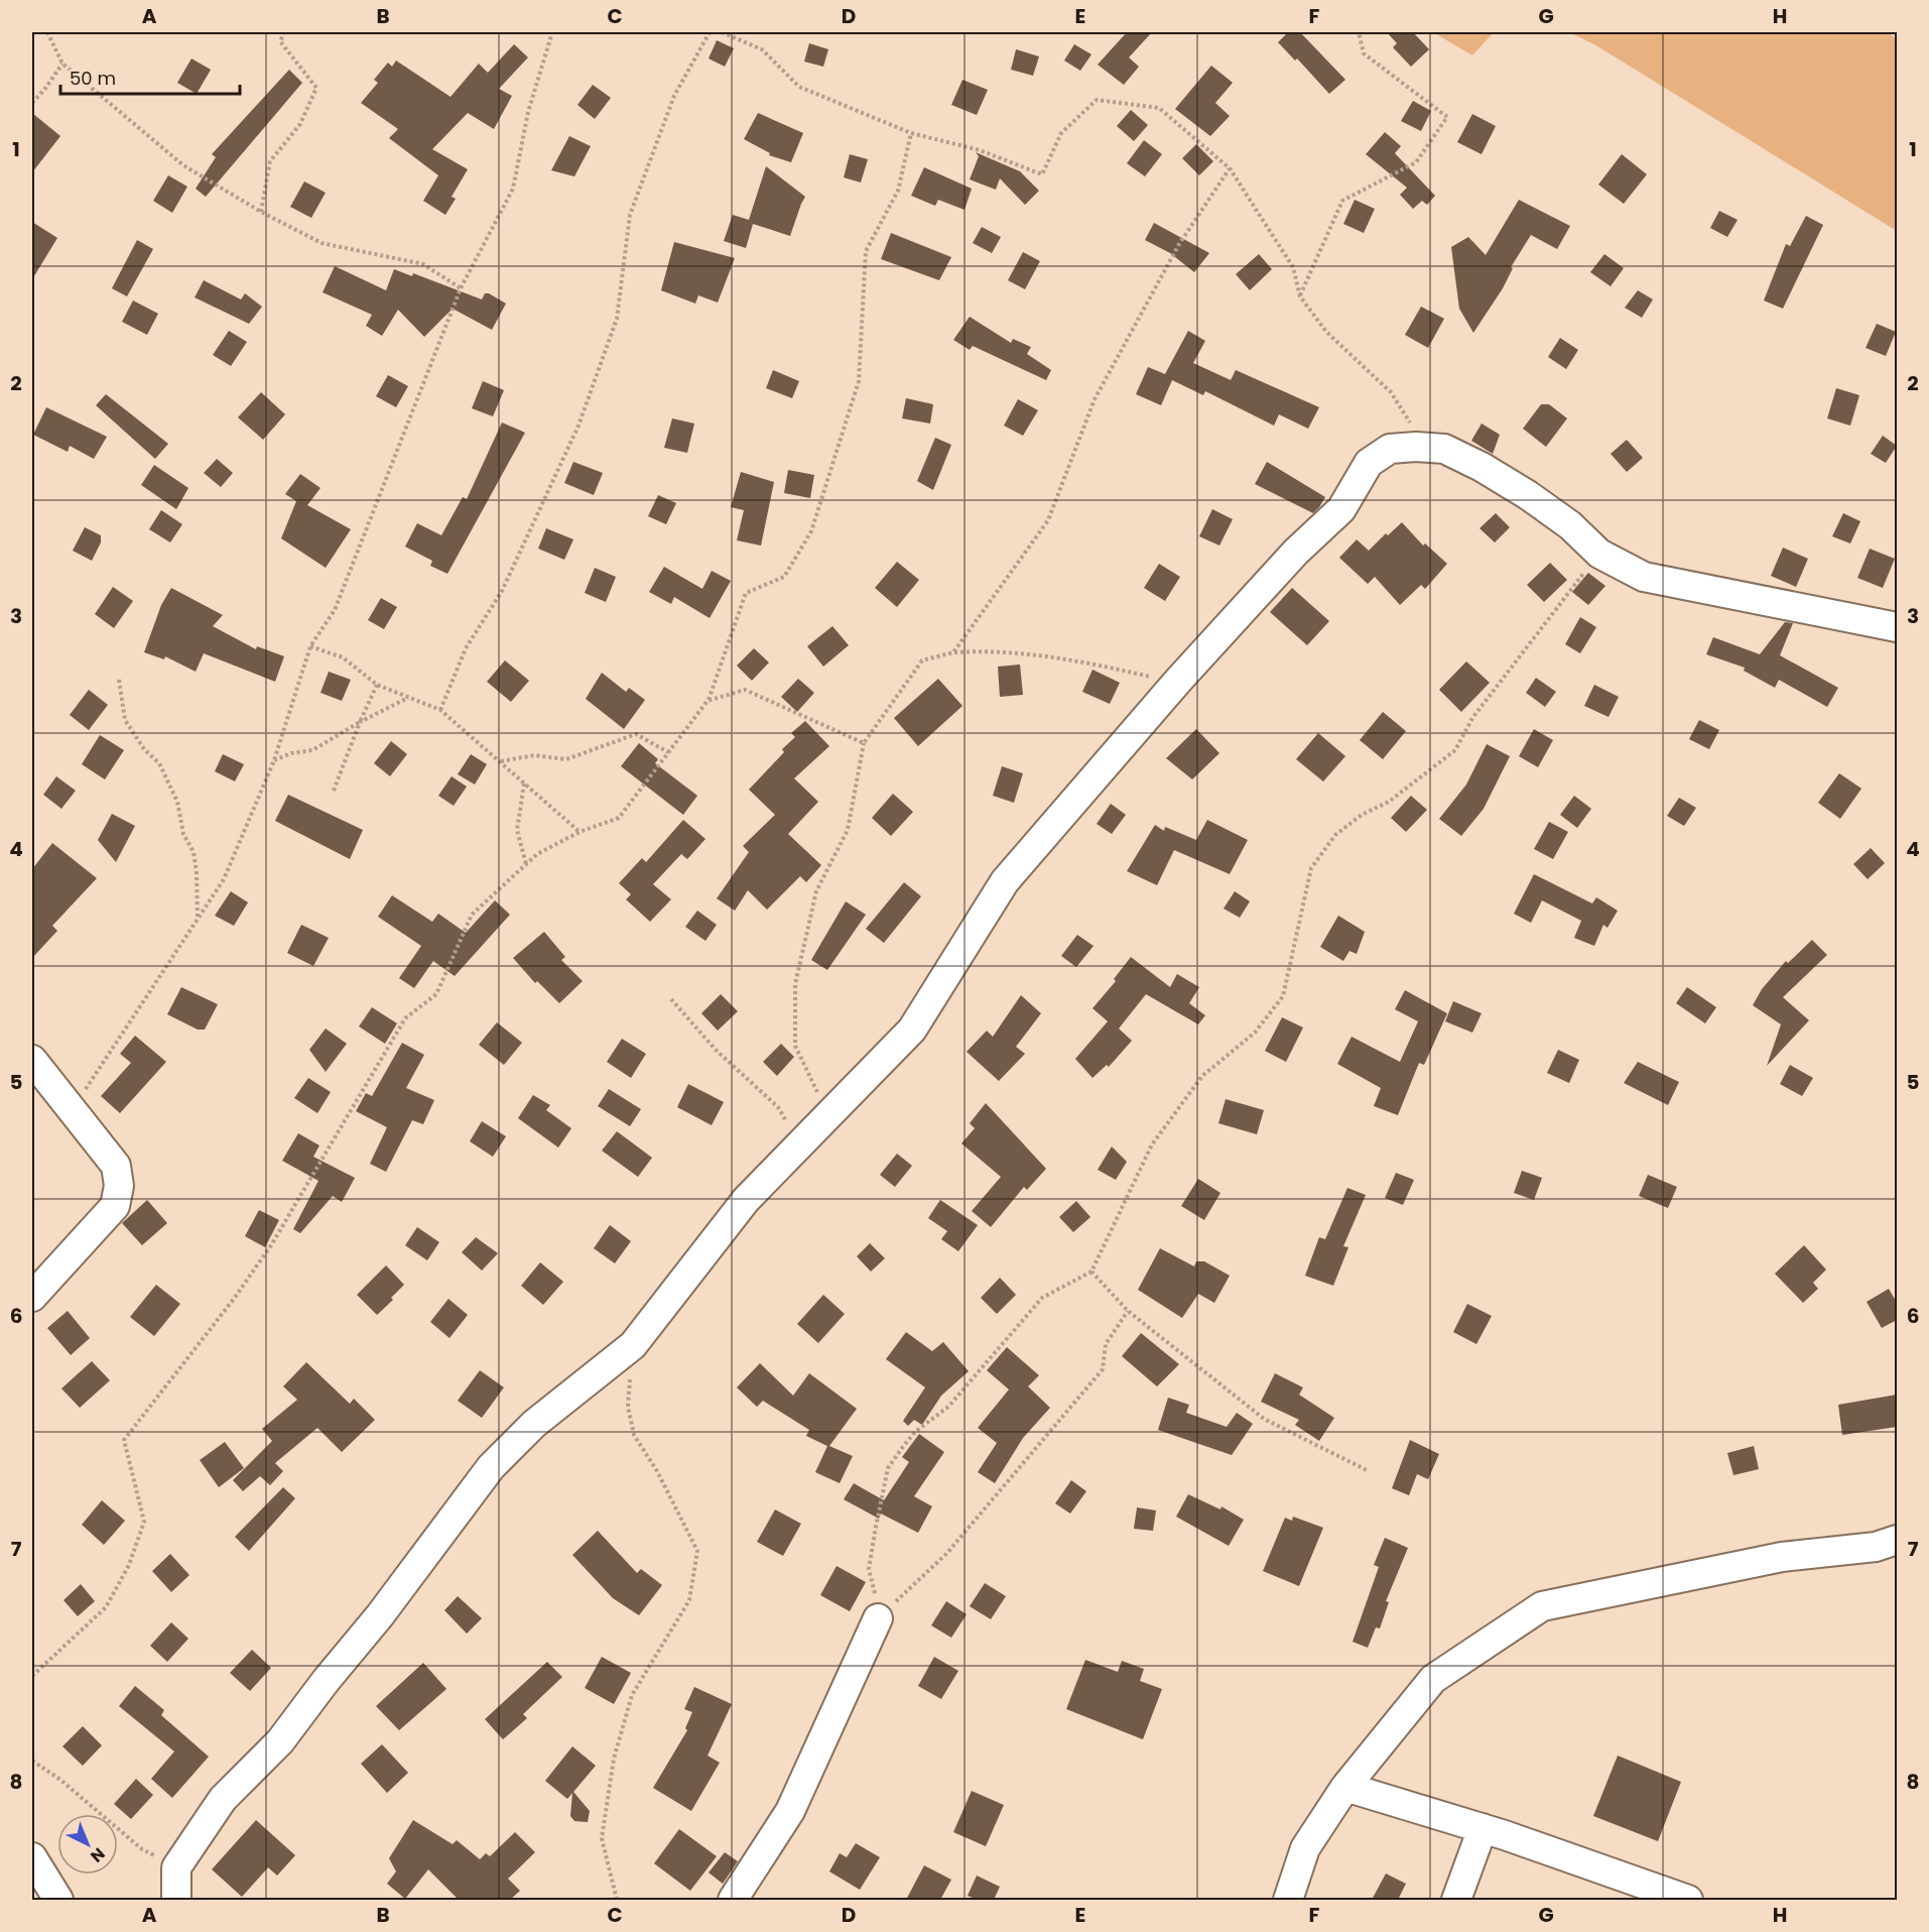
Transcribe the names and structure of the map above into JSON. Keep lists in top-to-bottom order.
{
  "scale_bar": "50 m",
  "north": "bottom right",
  "grid": {
    "columns": [
      "A",
      "B",
      "C",
      "D",
      "E",
      "F",
      "G",
      "H"
    ],
    "rows": [
      "1",
      "2",
      "3",
      "4",
      "5",
      "6",
      "7",
      "8"
    ]
  }
}
